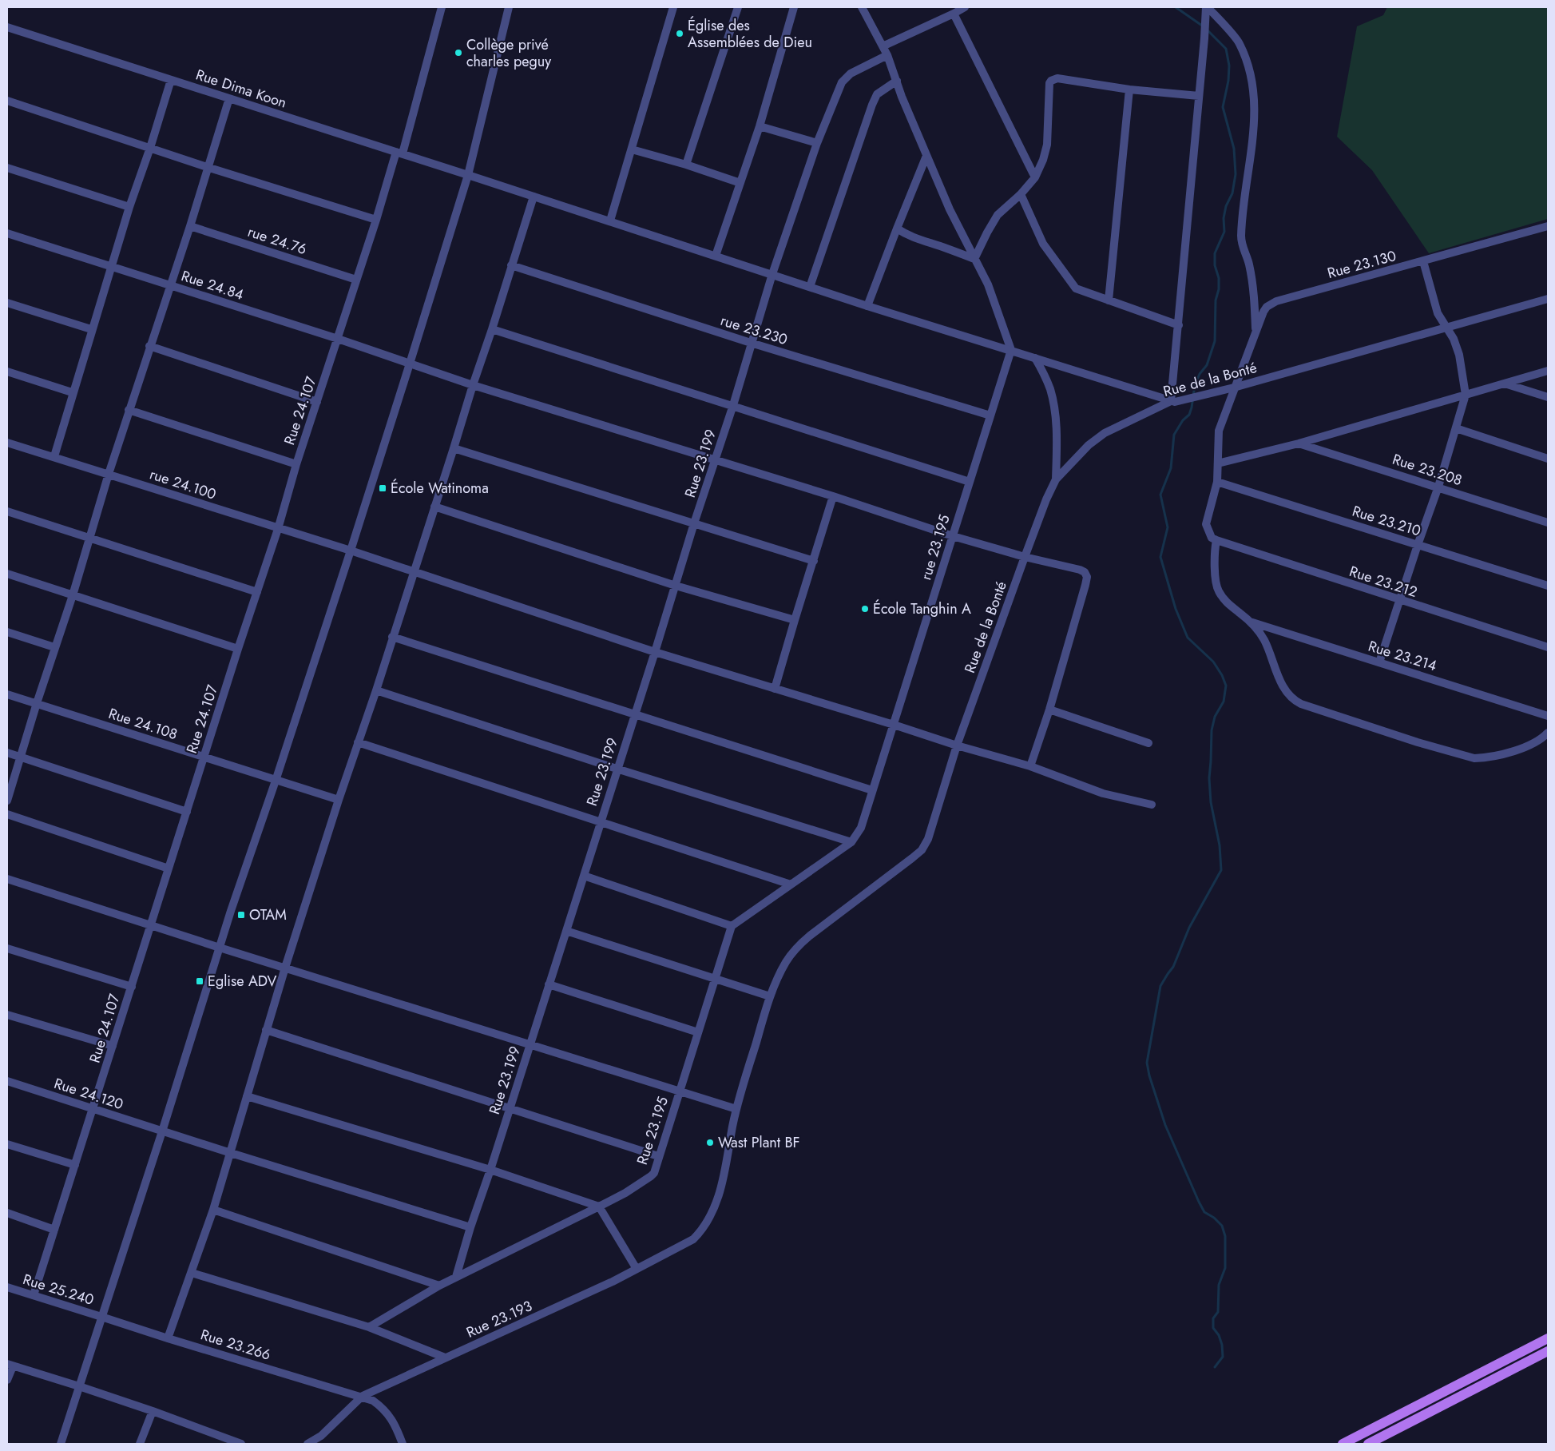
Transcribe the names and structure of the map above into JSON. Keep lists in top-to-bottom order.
{
  "streets": {
    "street": [
      "Rue Dima Koon",
      "rue 24.76",
      "Rue 23.130",
      "Rue 24.84",
      "rue 23.230",
      "Rue de la Bonté",
      "Rue 24.107",
      "Rue 23.199",
      "Rue 23.208",
      "rue 24.100",
      "Rue 23.210",
      "rue 23.195",
      "Rue 23.212",
      "Rue 23.214",
      "Rue 24.108",
      "Rue 24.120",
      "Rue 23.195",
      "Rue 25.240",
      "Rue 23.193",
      "Rue 23.266"
    ]
  },
  "crossings": [
    ["Rue Dima Koon", "Rue de la Bonté"],
    ["Rue Dima Koon", "Rue 24.107"],
    ["Rue Dima Koon", "Rue 23.199"],
    ["Rue Dima Koon", "rue 23.195"],
    ["rue 24.76", "Rue 24.107"],
    ["Rue 23.130", "Rue de la Bonté"],
    ["Rue 23.130", "Rue 23.210"],
    ["Rue 23.130", "Rue 23.212"],
    ["Rue 23.130", "Rue 23.214"],
    ["Rue 24.84", "Rue de la Bonté"],
    ["Rue 24.84", "Rue 24.107"],
    ["Rue 24.84", "Rue 23.199"],
    ["Rue 24.84", "rue 23.195"],
    ["rue 23.230", "Rue 23.199"],
    ["rue 23.230", "rue 23.195"],
    ["Rue de la Bonté", "rue 24.100"],
    ["Rue de la Bonté", "Rue 23.193"],
    ["Rue 24.107", "rue 24.100"],
    ["Rue 24.107", "Rue 24.108"],
    ["Rue 24.107", "Rue 24.120"],
    ["Rue 24.107", "Rue 25.240"],
    ["Rue 23.199", "rue 24.100"],
    ["Rue 23.199", "Rue 24.120"],
    ["Rue 23.199", "Rue 23.195"],
    ["rue 24.100", "rue 23.195"],
    ["Rue 25.240", "Rue 23.266"],
    ["Rue 23.193", "Rue 23.266"]
  ],
  "places": {
    "other": [
      "Église des Assemblées de Dieu",
      "Collège privé charles peguy",
      "École Tanghin A",
      "Wast Plant BF"
    ],
    "transit": ["École Watinoma", "OTAM", "Eglise ADV"]
  }
}
